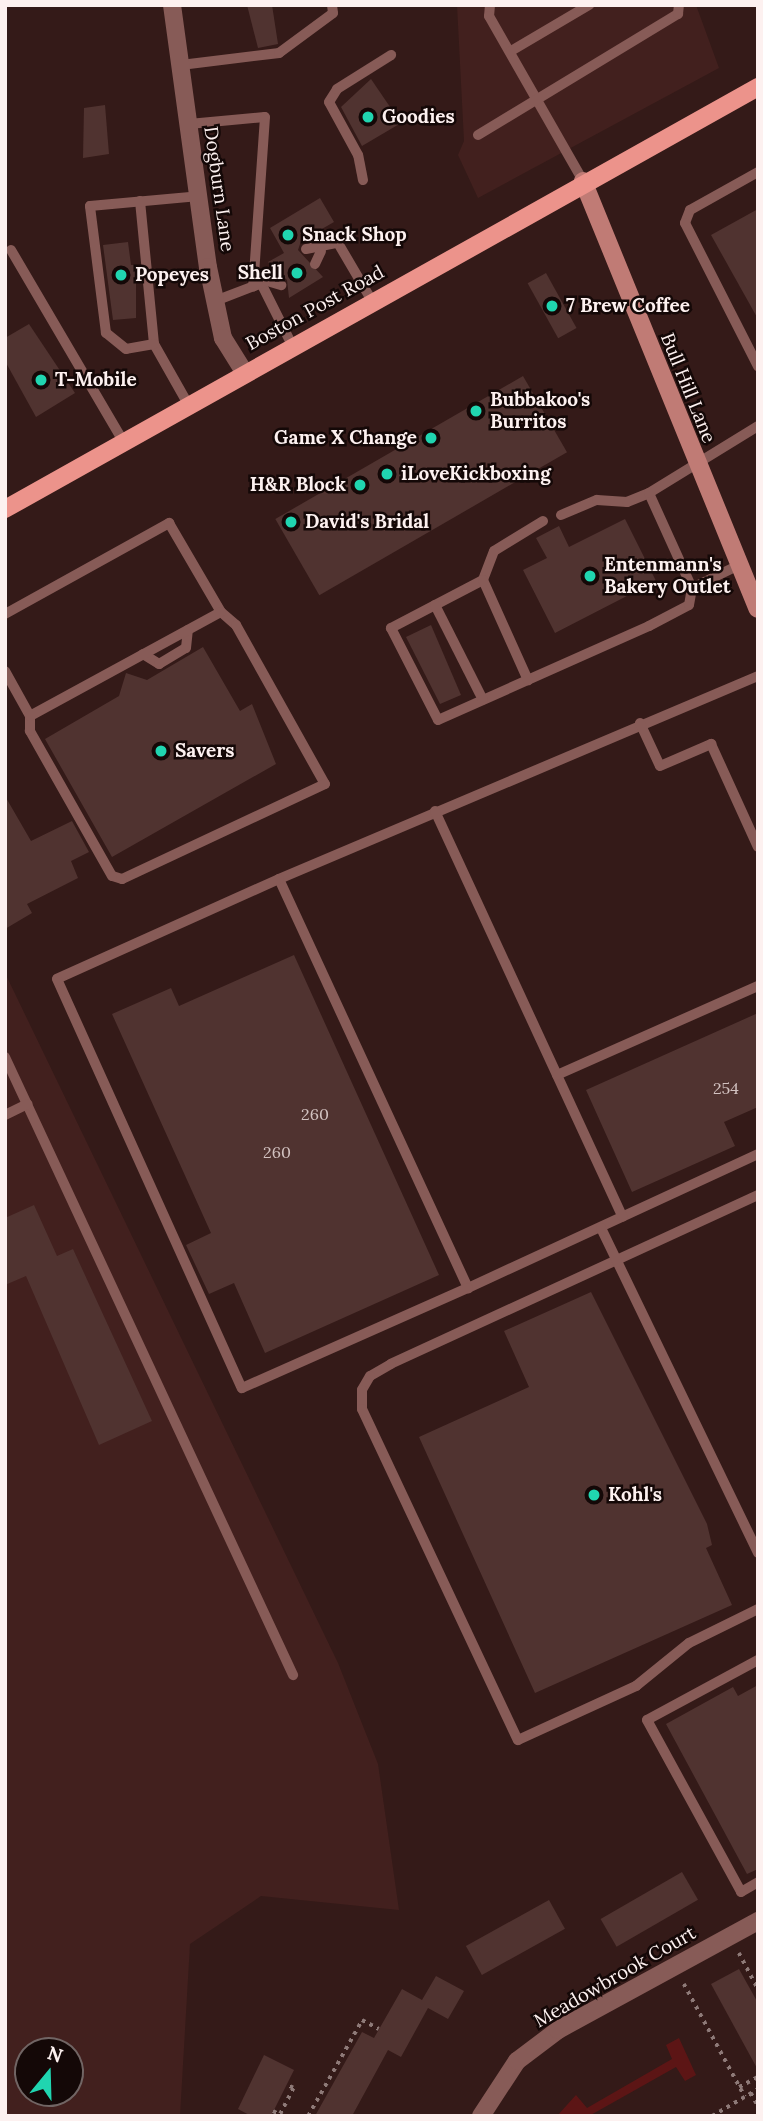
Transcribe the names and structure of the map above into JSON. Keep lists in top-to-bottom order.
{
  "streets": {
    "main road": ["Boston Post Road", "Bull Hill Lane"],
    "street": ["Dogburn Lane", "Meadowbrook Court"]
  },
  "crossings": [
    ["Dogburn Lane", "Boston Post Road"],
    ["Boston Post Road", "Bull Hill Lane"]
  ],
  "places": [
    "Goodies",
    "Snack Shop",
    "Shell",
    "Popeyes",
    "7 Brew Coffee",
    "T-Mobile",
    "Bubbakoo's Burritos",
    "Game X Change",
    "iLoveKickboxing",
    "H&R Block",
    "David's Bridal",
    "Entenmann's Bakery Outlet",
    "Savers",
    "Kohl's"
  ],
  "house_numbers": ["254", "260", "260"],
  "north": "top"
}
